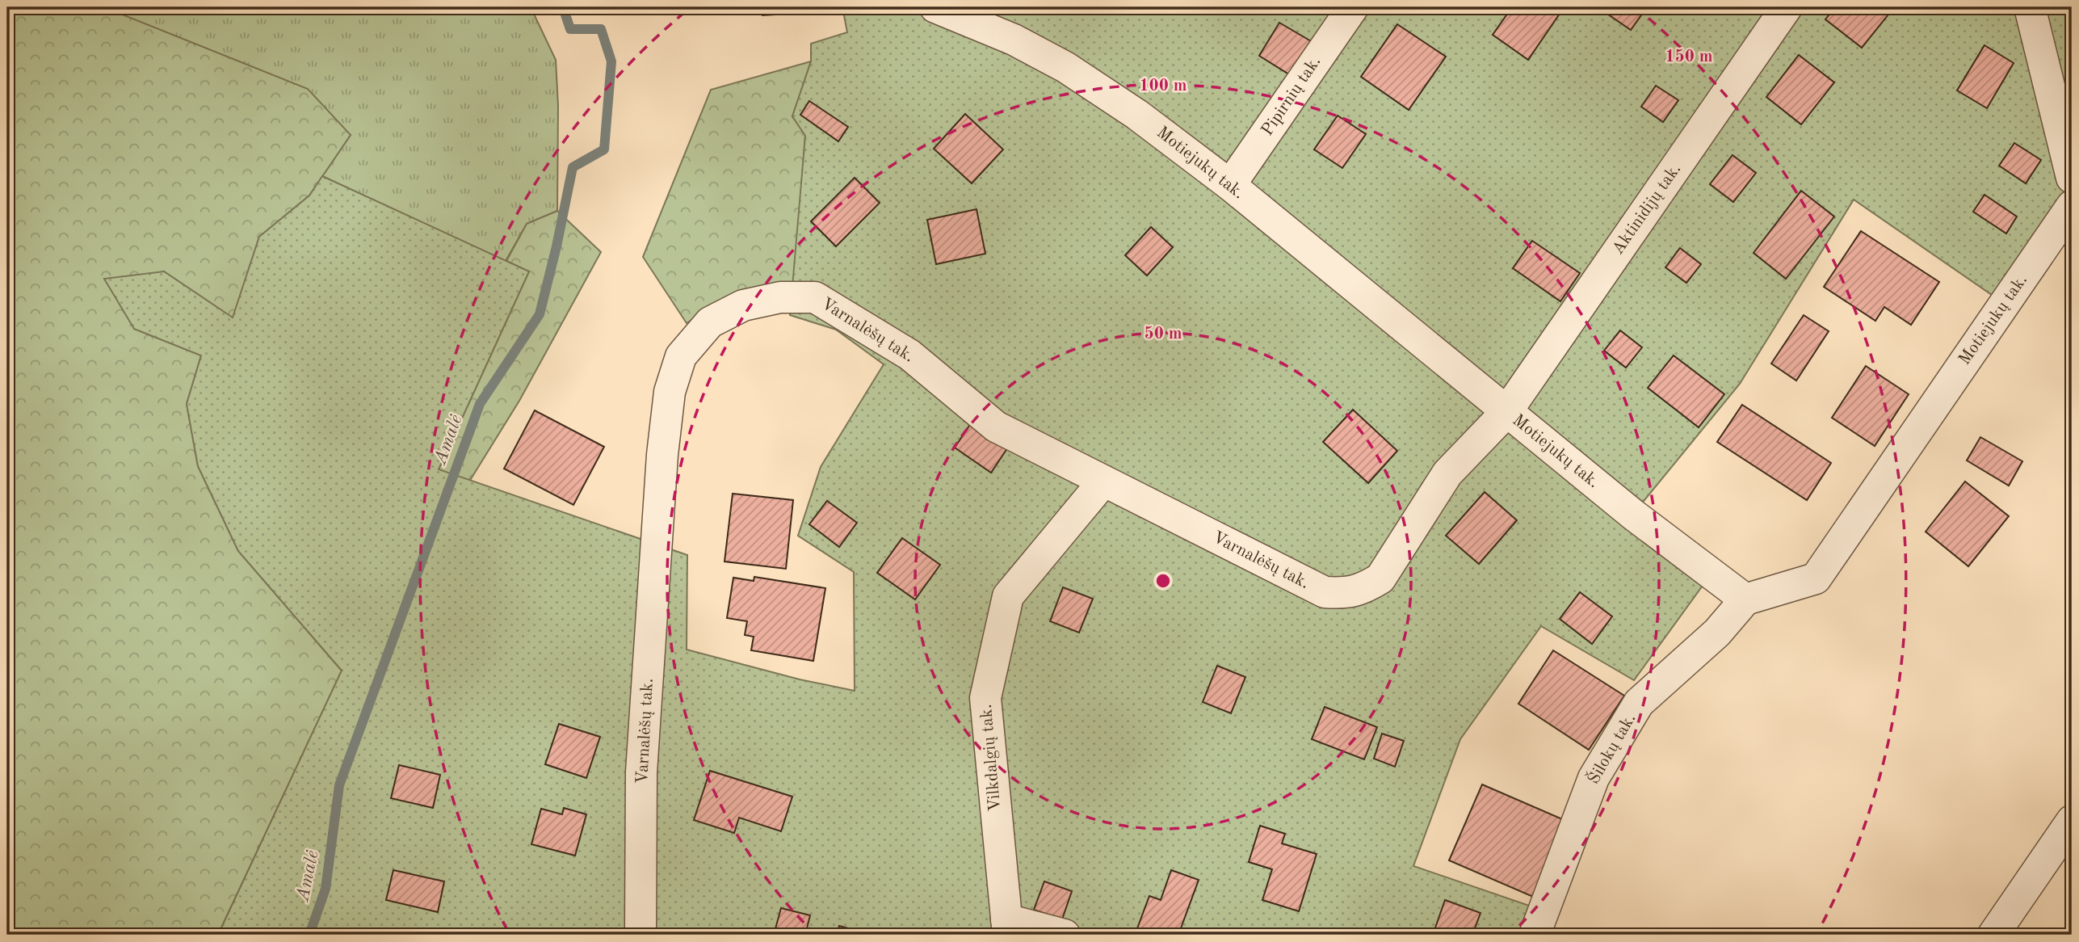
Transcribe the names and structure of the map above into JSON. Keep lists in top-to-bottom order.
{
  "streets": {
    "street": [
      "Pipirnių tak.",
      "Motiejukų tak.",
      "Aktinidijų tak.",
      "Varnalėšų tak.",
      "Šilokų tak.",
      "Vilkdalgių tak."
    ]
  },
  "crossings": [
    ["Pipirnių tak.", "Motiejukų tak."],
    ["Motiejukų tak.", "Aktinidijų tak."],
    ["Motiejukų tak.", "Varnalėšų tak."],
    ["Motiejukų tak.", "Šilokų tak."],
    ["Aktinidijų tak.", "Varnalėšų tak."],
    ["Varnalėšų tak.", "Vilkdalgių tak."]
  ],
  "water": ["Amalė"],
  "rings": ["150 m", "100 m", "50 m"]
}
